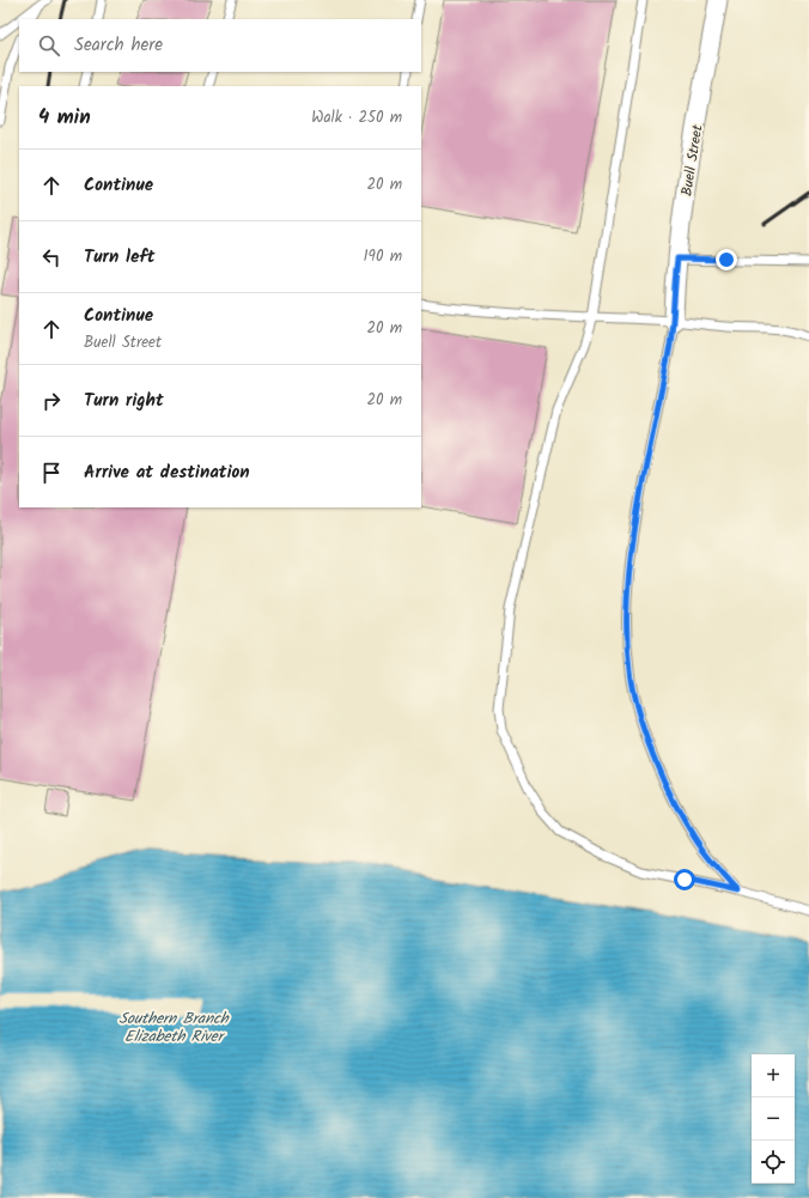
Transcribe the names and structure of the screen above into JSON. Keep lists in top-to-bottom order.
{
  "streets": {
    "street": ["Buell Street"]
  },
  "water": ["Southern Branch Elizabeth River"],
  "page": {
    "search": "Search here",
    "heading": ["4 min", "Walk · 250 m"],
    "list": [
      ["Continue", "20 m"],
      ["Turn left", "190 m"],
      ["Continue", "Buell Street", "20 m"],
      ["Turn right", "20 m"],
      "Arrive at destination"
    ],
    "map_buttons": ["+", "−"]
  }
}
